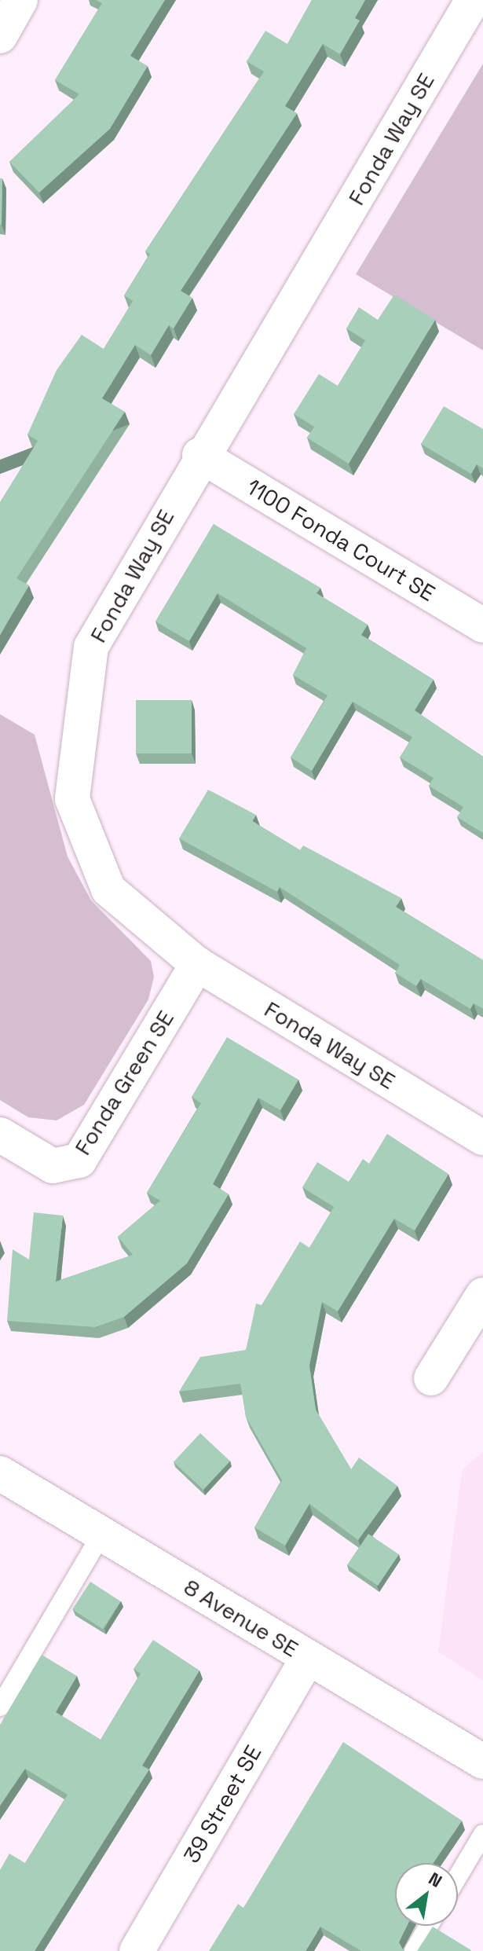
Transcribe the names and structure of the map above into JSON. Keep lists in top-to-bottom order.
{
  "streets": {
    "street": [
      "Fonda Way SE",
      "1100 Fonda Court SE",
      "Fonda Green SE",
      "8 Avenue SE",
      "39 Street SE"
    ]
  },
  "crossings": [
    ["Fonda Way SE", "1100 Fonda Court SE"],
    ["Fonda Way SE", "Fonda Green SE"],
    ["8 Avenue SE", "39 Street SE"]
  ],
  "north": "top right"
}
